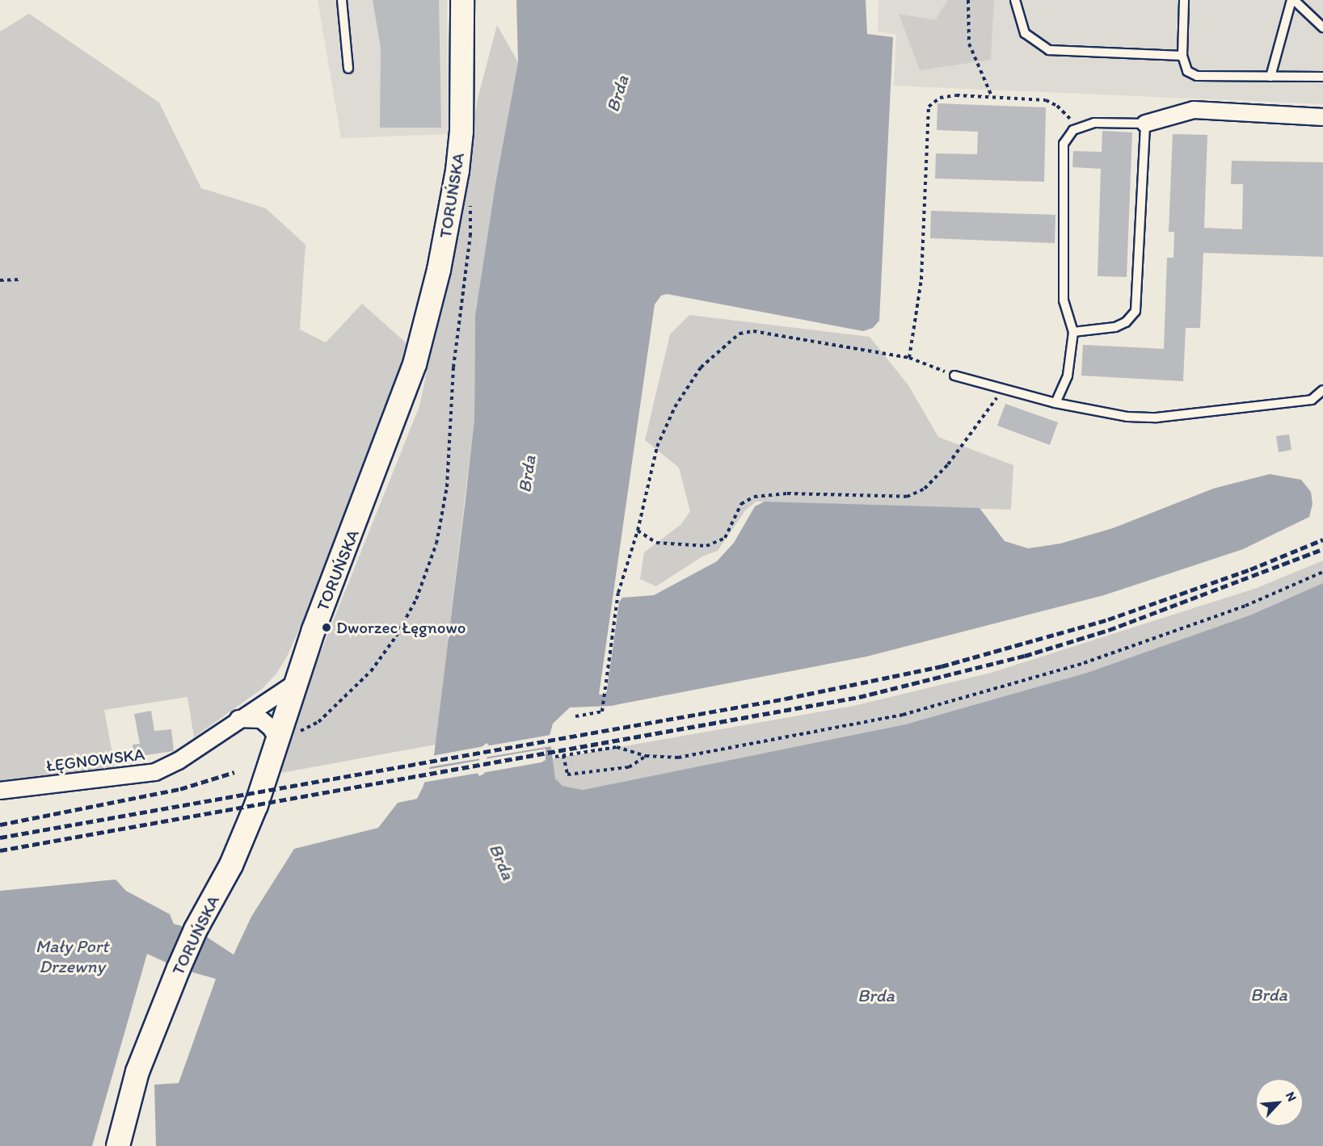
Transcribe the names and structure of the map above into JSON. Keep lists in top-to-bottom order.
{
  "streets": {
    "street": ["TORUŃSKA", "ŁĘGNOWSKA"]
  },
  "crossings": [
    ["TORUŃSKA", "ŁĘGNOWSKA"]
  ],
  "water": ["Brda", "Mały Port Drzewny"],
  "places": ["Dworzec Łęgnowo"],
  "north": "top right"
}
